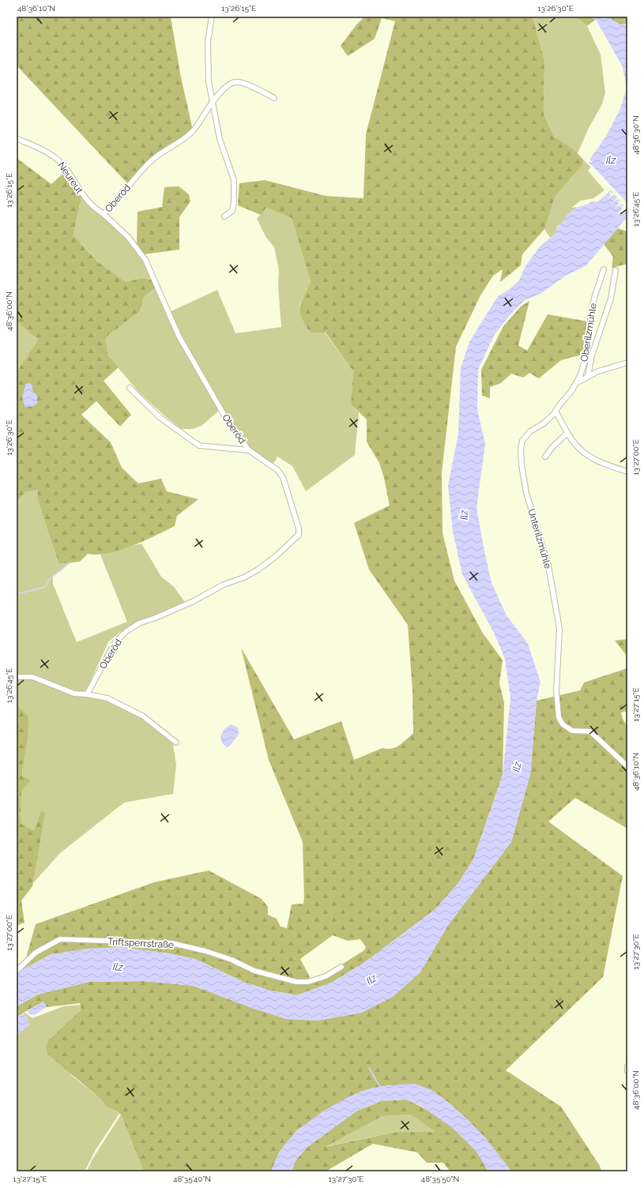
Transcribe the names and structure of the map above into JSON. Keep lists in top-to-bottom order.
{
  "streets": {
    "street": [
      "Neureut",
      "Oberöd",
      "Oberilzmühle",
      "Unterilzmühle",
      "Triftsperrstraße"
    ]
  },
  "crossings": [
    ["Neureut", "Oberöd"],
    ["Oberilzmühle", "Unterilzmühle"]
  ],
  "water": ["Ilz"],
  "coordinates": [
    "48°36'10\"N",
    "13°26'15\"E",
    "13°26'30\"E",
    "48°36'30\"N",
    "13°26'45\"E",
    "48°36'00\"N",
    "13°27'00\"E",
    "13°27'15\"E",
    "13°27'30\"E",
    "48°35'40\"N",
    "48°35'50\"N"
  ]
}
